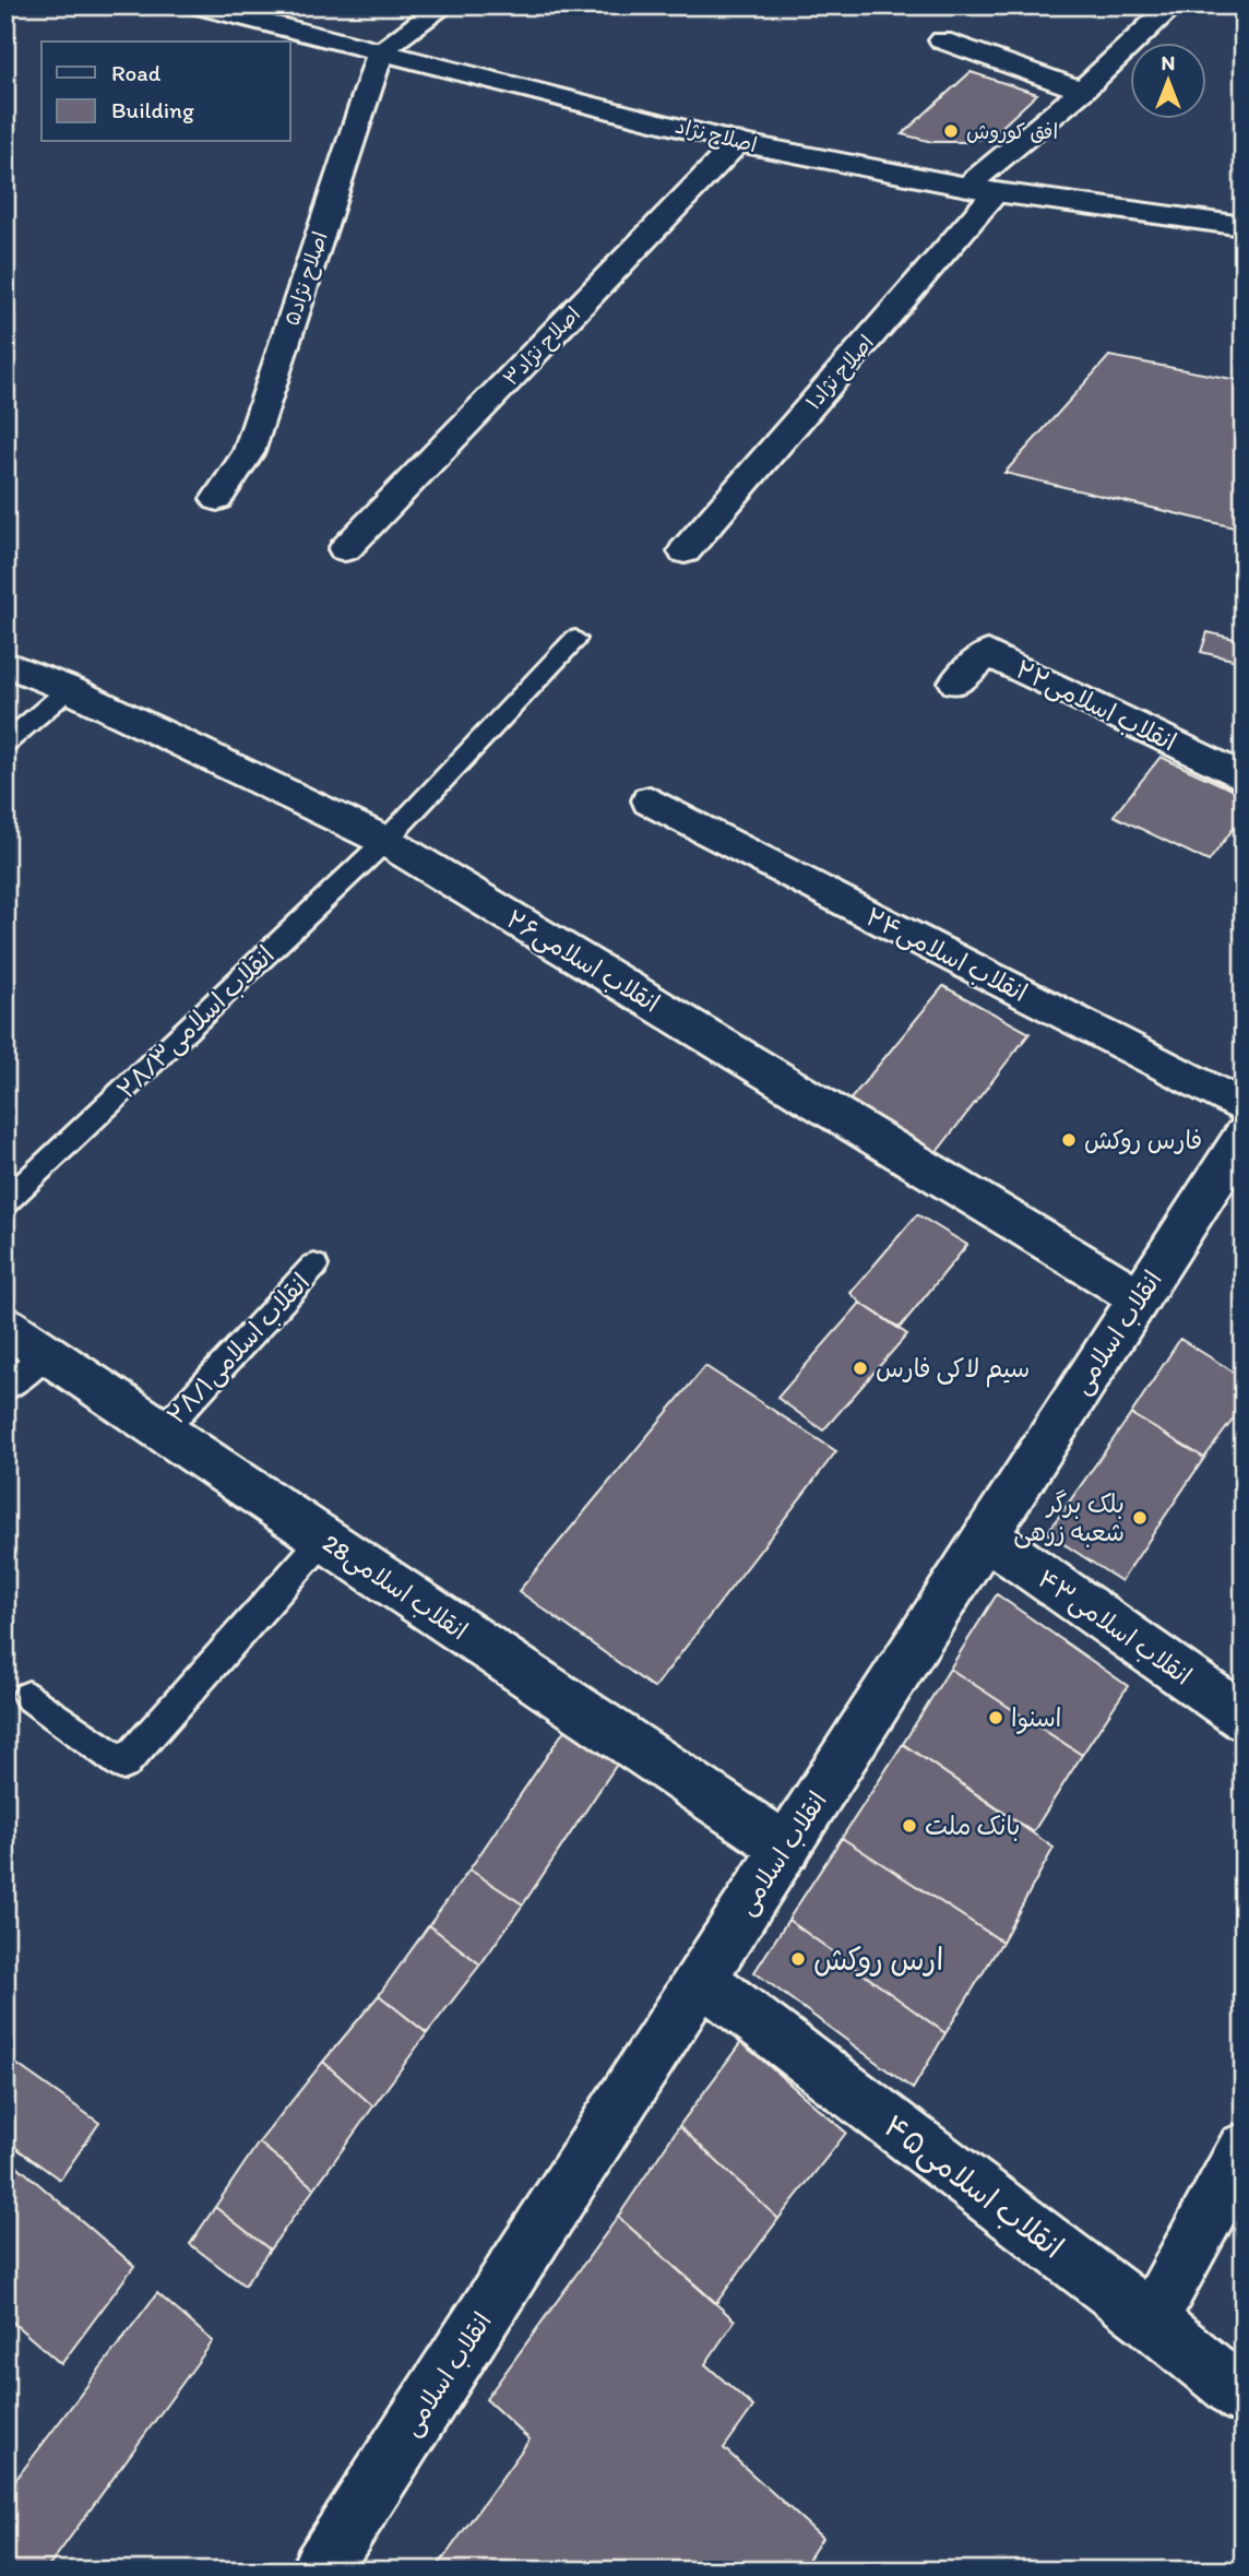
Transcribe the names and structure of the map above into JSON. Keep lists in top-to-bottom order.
{
  "streets": {
    "street": [
      "اصلاح نژاد",
      "اصلاح نژاد۵",
      "اصلاح نژاد۳",
      "اصلاح نژاد۱",
      "انقلاب اسلامی۲۲",
      "انقلاب اسلامی۲۴",
      "انقلاب اسلامی۲۶",
      "انقلاب اسلامی",
      "28انقلاب اسلامی",
      "انقلاب اسلامی۴۳",
      "انقلاب اسلامی۴۵"
    ],
    "lane": ["انقلاب اسلامی۲۸/۳", "انقلاب اسلامی۲۸/۱"]
  },
  "crossings": [
    ["اصلاح نژاد", "اصلاح نژاد۵"],
    ["اصلاح نژاد", "اصلاح نژاد۳"],
    ["اصلاح نژاد", "اصلاح نژاد۱"],
    ["انقلاب اسلامی۲۴", "انقلاب اسلامی"],
    ["انقلاب اسلامی۲۶", "انقلاب اسلامی۲۸/۳"],
    ["انقلاب اسلامی۲۶", "انقلاب اسلامی"],
    ["انقلاب اسلامی", "28انقلاب اسلامی"],
    ["انقلاب اسلامی", "انقلاب اسلامی۴۳"],
    ["انقلاب اسلامی", "انقلاب اسلامی۴۵"],
    ["انقلاب اسلامی۲۸/۱", "28انقلاب اسلامی"]
  ],
  "places": [
    "افق کوروش",
    "فارس روکش",
    "سیم لاکی فارس",
    "بلک برگر شعبه زرهی",
    "اسنوا",
    "بانک ملت",
    "ارس روکش"
  ],
  "legend": ["Road", "Building"],
  "north": "top"
}
